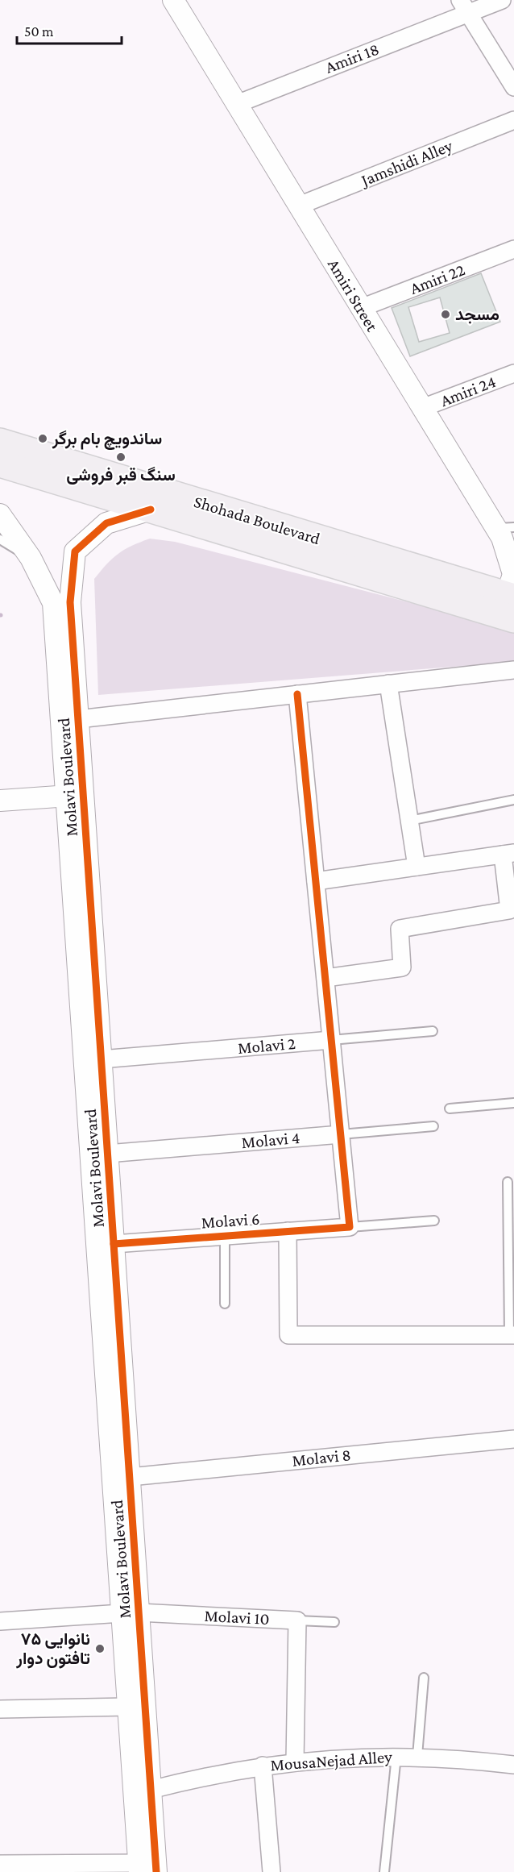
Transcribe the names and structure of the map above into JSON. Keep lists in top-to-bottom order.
{
  "streets": {
    "main road": ["Shohada Boulevard"],
    "street": [
      "Amiri 18",
      "Jamshidi Alley",
      "Amiri 22",
      "Amiri Street",
      "Amiri 24",
      "Molavi Boulevard",
      "Molavi 2",
      "Molavi 4",
      "Molavi 6",
      "Molavi 8",
      "Molavi 10",
      "MousaNejad Alley"
    ]
  },
  "crossings": [
    ["Amiri 18", "Amiri Street"],
    ["Jamshidi Alley", "Amiri Street"],
    ["Amiri 22", "Amiri Street"],
    ["Amiri Street", "Amiri 24"],
    ["Amiri Street", "Shohada Boulevard"],
    ["Shohada Boulevard", "Molavi Boulevard"],
    ["Molavi Boulevard", "Molavi 2"],
    ["Molavi Boulevard", "Molavi 4"],
    ["Molavi Boulevard", "Molavi 6"],
    ["Molavi Boulevard", "Molavi 8"],
    ["Molavi Boulevard", "Molavi 10"],
    ["Molavi Boulevard", "MousaNejad Alley"]
  ],
  "places": [
    "مسجد",
    "ساندویچ بام برگر",
    "سنگ قبر فروشی",
    "نانوایی ۷۵ تافتون دوار"
  ],
  "scale_bar": "50 m"
}
